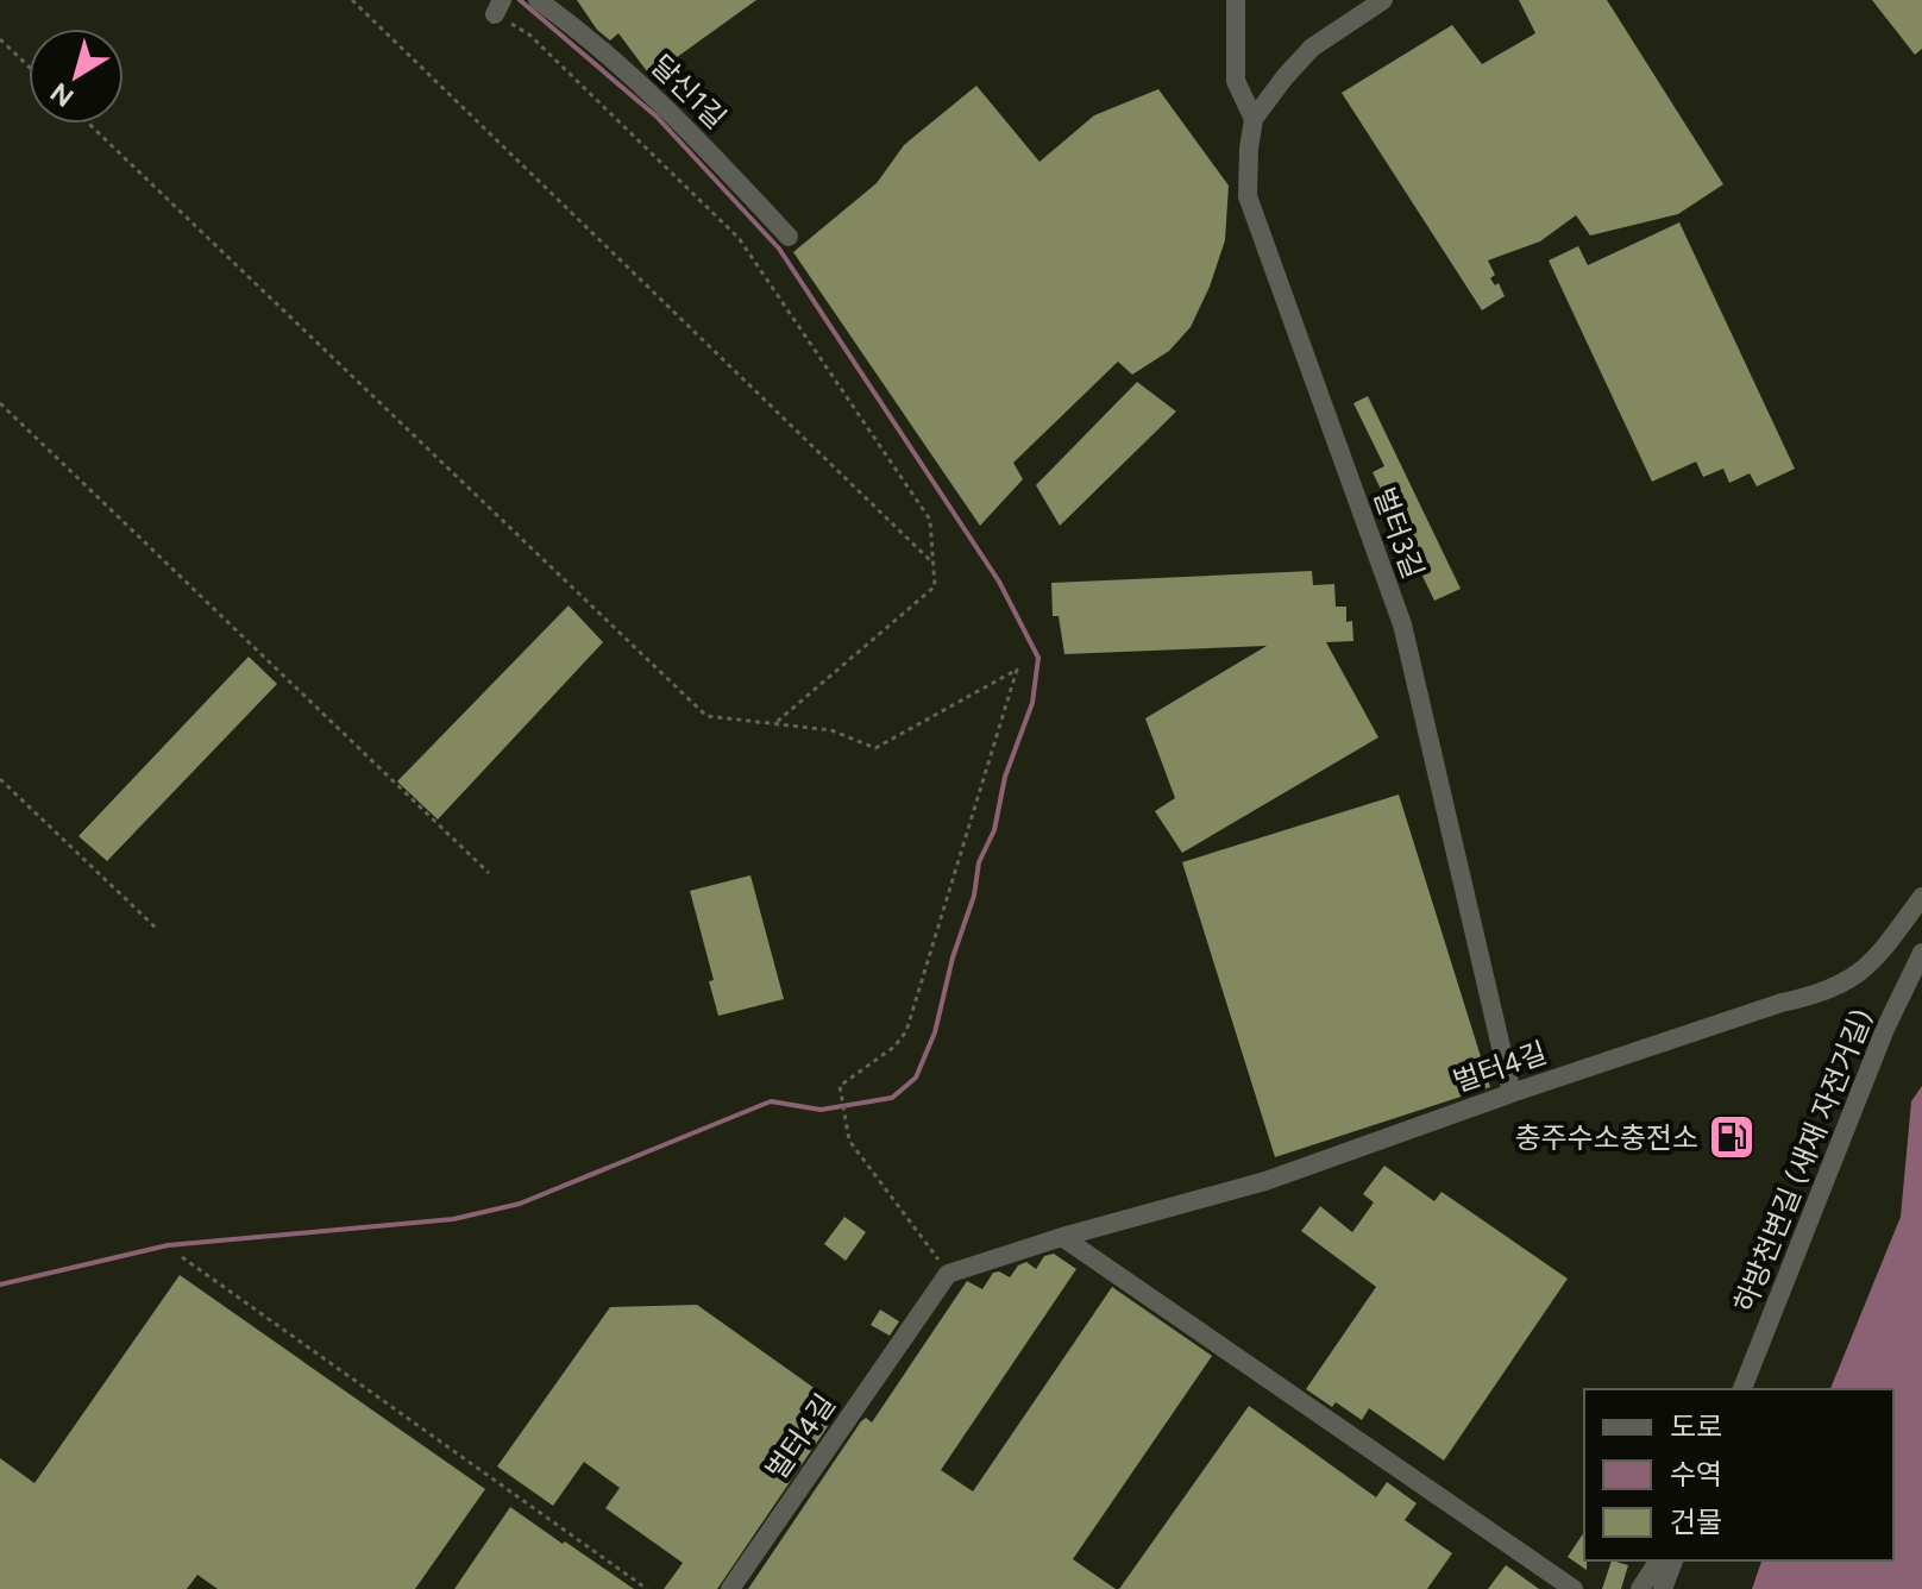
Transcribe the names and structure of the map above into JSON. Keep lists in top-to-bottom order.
{
  "streets": {
    "street": [
      "달신1길",
      "벌터3길",
      "벌터4길",
      "하방천변길 (새재 자전거길)"
    ]
  },
  "crossings": [
    ["벌터3길", "벌터4길"]
  ],
  "places": {
    "fuel station": ["충주수소충전소"]
  },
  "legend": ["도로", "수역", "건물"],
  "north": "bottom left"
}
